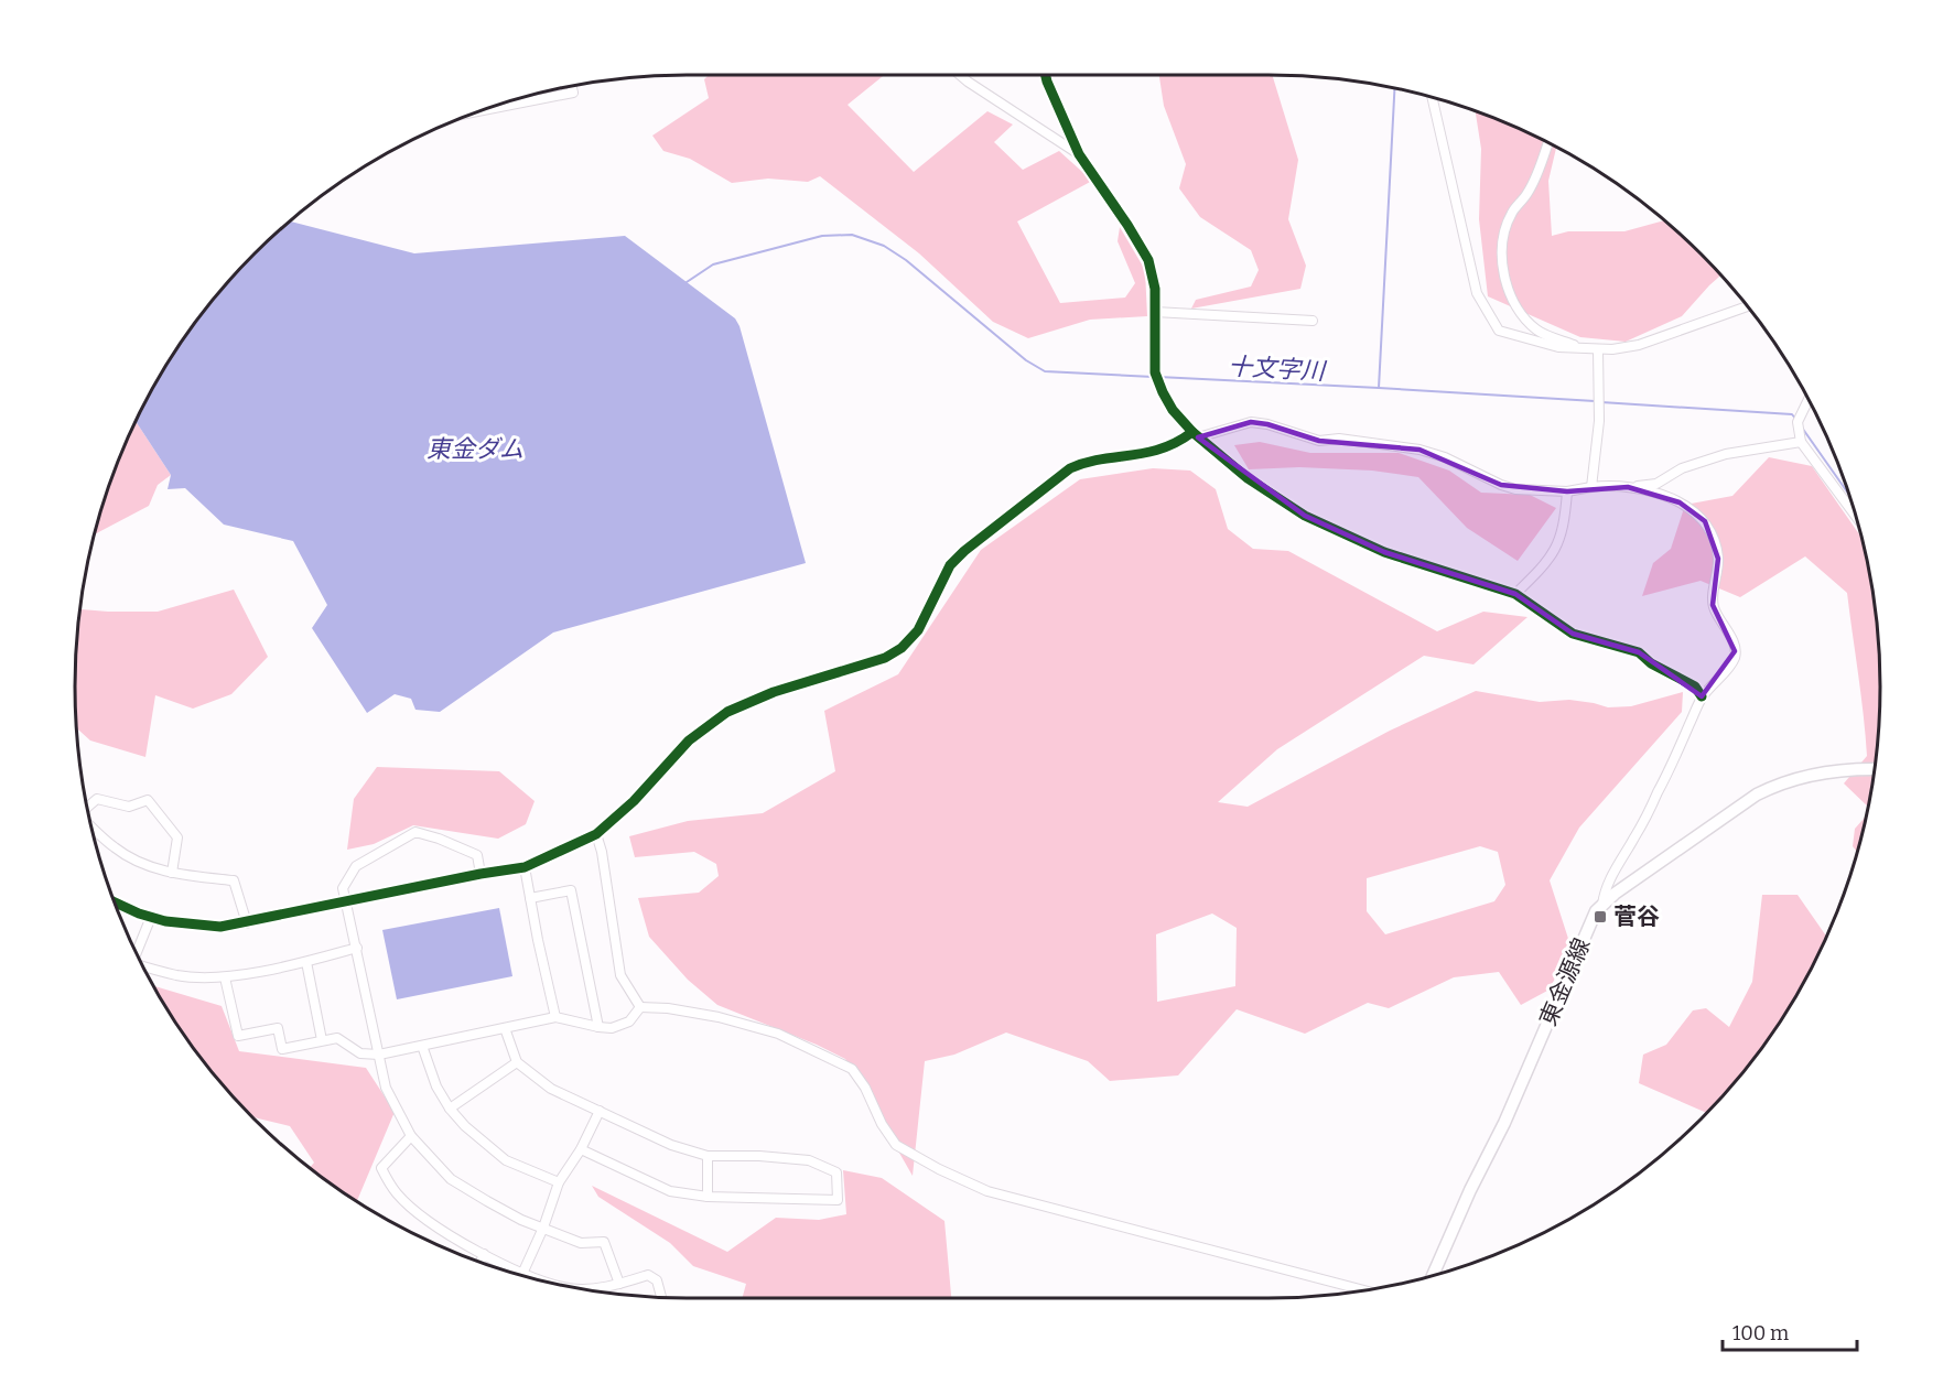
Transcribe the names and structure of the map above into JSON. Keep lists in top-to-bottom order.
{
  "streets": {
    "main road": ["東金源線"]
  },
  "water": ["十文字川", "東金ダム"],
  "places": {
    "transit": ["菅谷"]
  },
  "scale_bar": "100 m"
}
